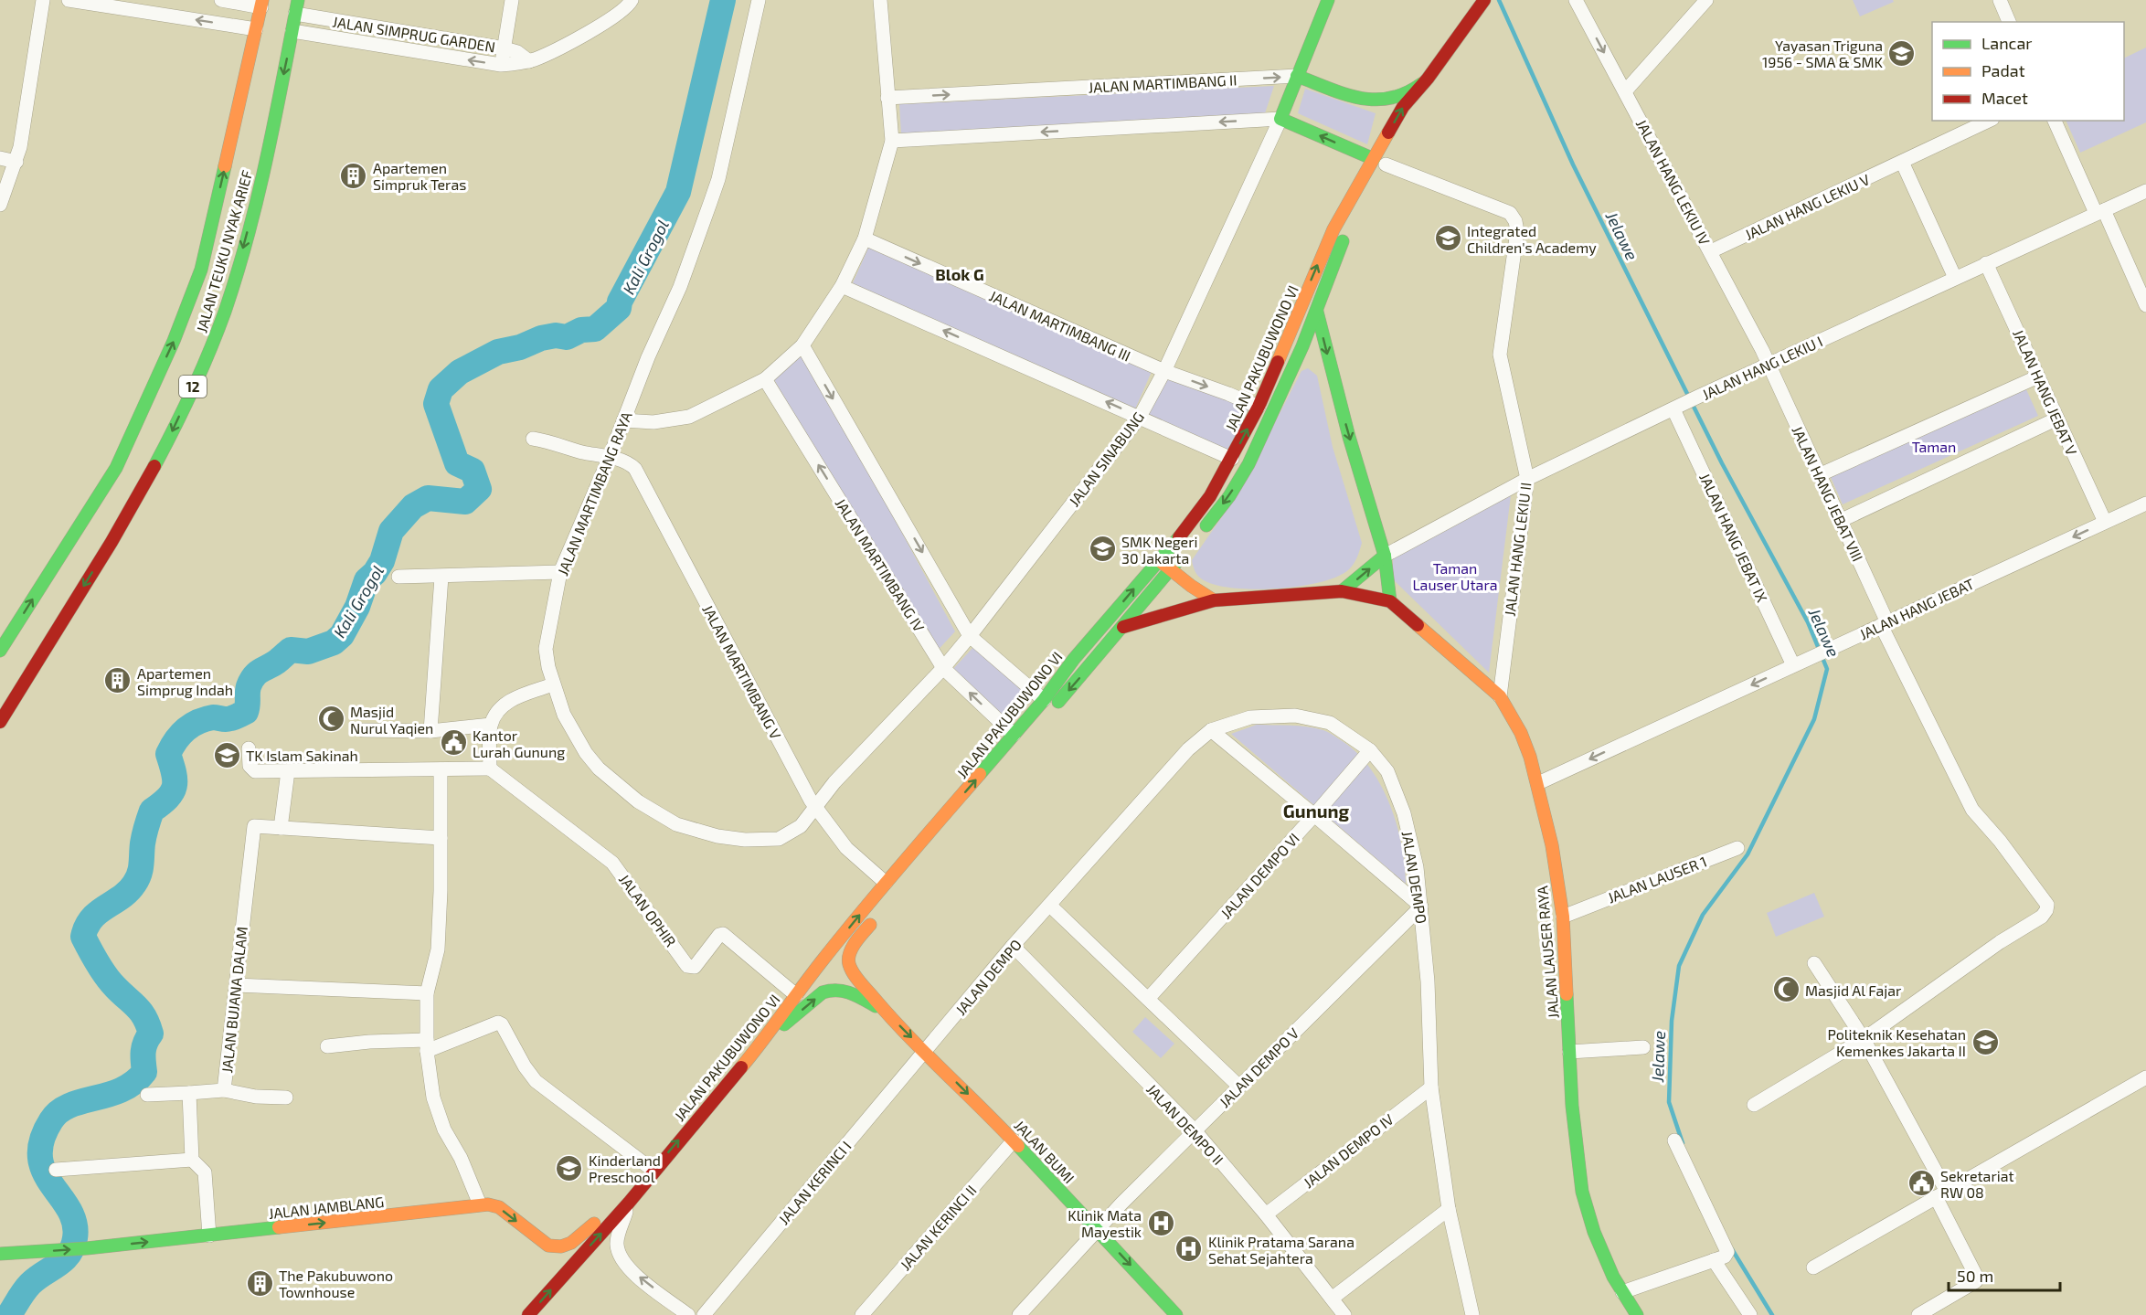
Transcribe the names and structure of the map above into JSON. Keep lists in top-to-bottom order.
{
  "streets": {
    "main road": [
      "JALAN MARTIMBANG II",
      "JALAN TEUKU NYAK ARIEF",
      "JALAN PAKUBUWONO VI",
      "12",
      "JALAN SINABUNG",
      "JALAN LAUSER RAYA",
      "JALAN BUMI",
      "JALAN JAMBLANG"
    ],
    "street": [
      "JALAN SIMPRUG GARDEN",
      "JALAN HANG LEKIU IV",
      "JALAN HANG LEKIU V",
      "JALAN MARTIMBANG III",
      "JALAN HANG LEKIU I",
      "JALAN HANG JEBAT V",
      "JALAN MARTIMBANG RAYA",
      "JALAN HANG JEBAT VIII",
      "JALAN HANG JEBAT IX",
      "JALAN HANG LEKIU II",
      "JALAN MARTIMBANG IV",
      "JALAN HANG JEBAT",
      "JALAN MARTIMBANG V",
      "JALAN DEMPO VI",
      "JALAN DEMPO",
      "JALAN LAUSER 1",
      "JALAN OPHIR",
      "JALAN BUJANA DALAM",
      "JALAN DEMPO V",
      "JALAN DEMPO II",
      "JALAN DEMPO IV",
      "JALAN KERINCI I",
      "JALAN KERINCI II"
    ]
  },
  "crossings": [
    ["JALAN SIMPRUG GARDEN", "JALAN TEUKU NYAK ARIEF"],
    ["JALAN MARTIMBANG II", "JALAN PAKUBUWONO VI"],
    ["JALAN MARTIMBANG II", "JALAN SINABUNG"],
    ["JALAN HANG LEKIU IV", "JALAN HANG LEKIU V"],
    ["JALAN HANG LEKIU IV", "JALAN HANG LEKIU I"],
    ["JALAN HANG LEKIU IV", "JALAN HANG JEBAT VIII"],
    ["JALAN MARTIMBANG III", "JALAN PAKUBUWONO VI"],
    ["JALAN MARTIMBANG III", "JALAN SINABUNG"],
    ["JALAN PAKUBUWONO VI", "JALAN HANG LEKIU II"],
    ["JALAN PAKUBUWONO VI", "JALAN MARTIMBANG IV"],
    ["JALAN PAKUBUWONO VI", "JALAN MARTIMBANG V"],
    ["JALAN PAKUBUWONO VI", "JALAN OPHIR"],
    ["JALAN PAKUBUWONO VI", "JALAN JAMBLANG"],
    ["JALAN HANG LEKIU I", "JALAN HANG JEBAT V"],
    ["JALAN HANG LEKIU I", "JALAN HANG JEBAT VIII"],
    ["JALAN HANG LEKIU I", "JALAN HANG JEBAT IX"],
    ["JALAN HANG LEKIU I", "JALAN HANG LEKIU II"],
    ["JALAN HANG JEBAT V", "JALAN HANG JEBAT"],
    ["JALAN SINABUNG", "JALAN MARTIMBANG RAYA"],
    ["JALAN SINABUNG", "JALAN MARTIMBANG IV"],
    ["JALAN SINABUNG", "JALAN MARTIMBANG V"],
    ["JALAN MARTIMBANG RAYA", "JALAN MARTIMBANG V"],
    ["JALAN HANG JEBAT VIII", "JALAN HANG JEBAT"],
    ["JALAN HANG JEBAT IX", "JALAN HANG JEBAT"],
    ["JALAN HANG LEKIU II", "JALAN LAUSER RAYA"],
    ["JALAN HANG JEBAT", "JALAN LAUSER RAYA"],
    ["JALAN DEMPO VI", "JALAN DEMPO"],
    ["JALAN DEMPO", "JALAN DEMPO V"],
    ["JALAN DEMPO", "JALAN DEMPO II"],
    ["JALAN DEMPO", "JALAN DEMPO IV"],
    ["JALAN DEMPO", "JALAN BUMI"],
    ["JALAN DEMPO", "JALAN KERINCI I"],
    ["JALAN LAUSER 1", "JALAN LAUSER RAYA"],
    ["JALAN DEMPO V", "JALAN DEMPO II"],
    ["JALAN DEMPO V", "JALAN BUMI"],
    ["JALAN DEMPO II", "JALAN DEMPO IV"],
    ["JALAN BUMI", "JALAN KERINCI I"],
    ["JALAN BUMI", "JALAN KERINCI II"]
  ],
  "one_way": ["JALAN BUMI", "JALAN JAMBLANG"],
  "districts": ["Blok G", "Gunung"],
  "water": ["Jelawe", "Kali Grogol"],
  "parks": ["Taman", "Taman Lauser Utara"],
  "places": {
    "school or university": [
      "Yayasan Triguna 1956 - SMA & SMK",
      "Integrated Children's Academy",
      "SMK Negeri 30 Jakarta",
      "TK Islam Sakinah",
      "Politeknik Kesehatan Kemenkes Jakarta II",
      "Kinderland Preschool"
    ],
    "building": ["Apartemen Simpruk Teras", "Apartemen Simprug Indah", "The Pakubuwono Townhouse"],
    "mosque": ["Masjid Nurul Yaqien", "Masjid Al Fajar"],
    "public building": ["Kantor Lurah Gunung", "Sekretariat RW 08"],
    "hospital": ["Klinik Mata Mayestik", "Klinik Pratama Sarana Sehat Sejahtera"]
  },
  "legend": ["Lancar", "Padat", "Macet"],
  "scale_bar": "50 m"
}
